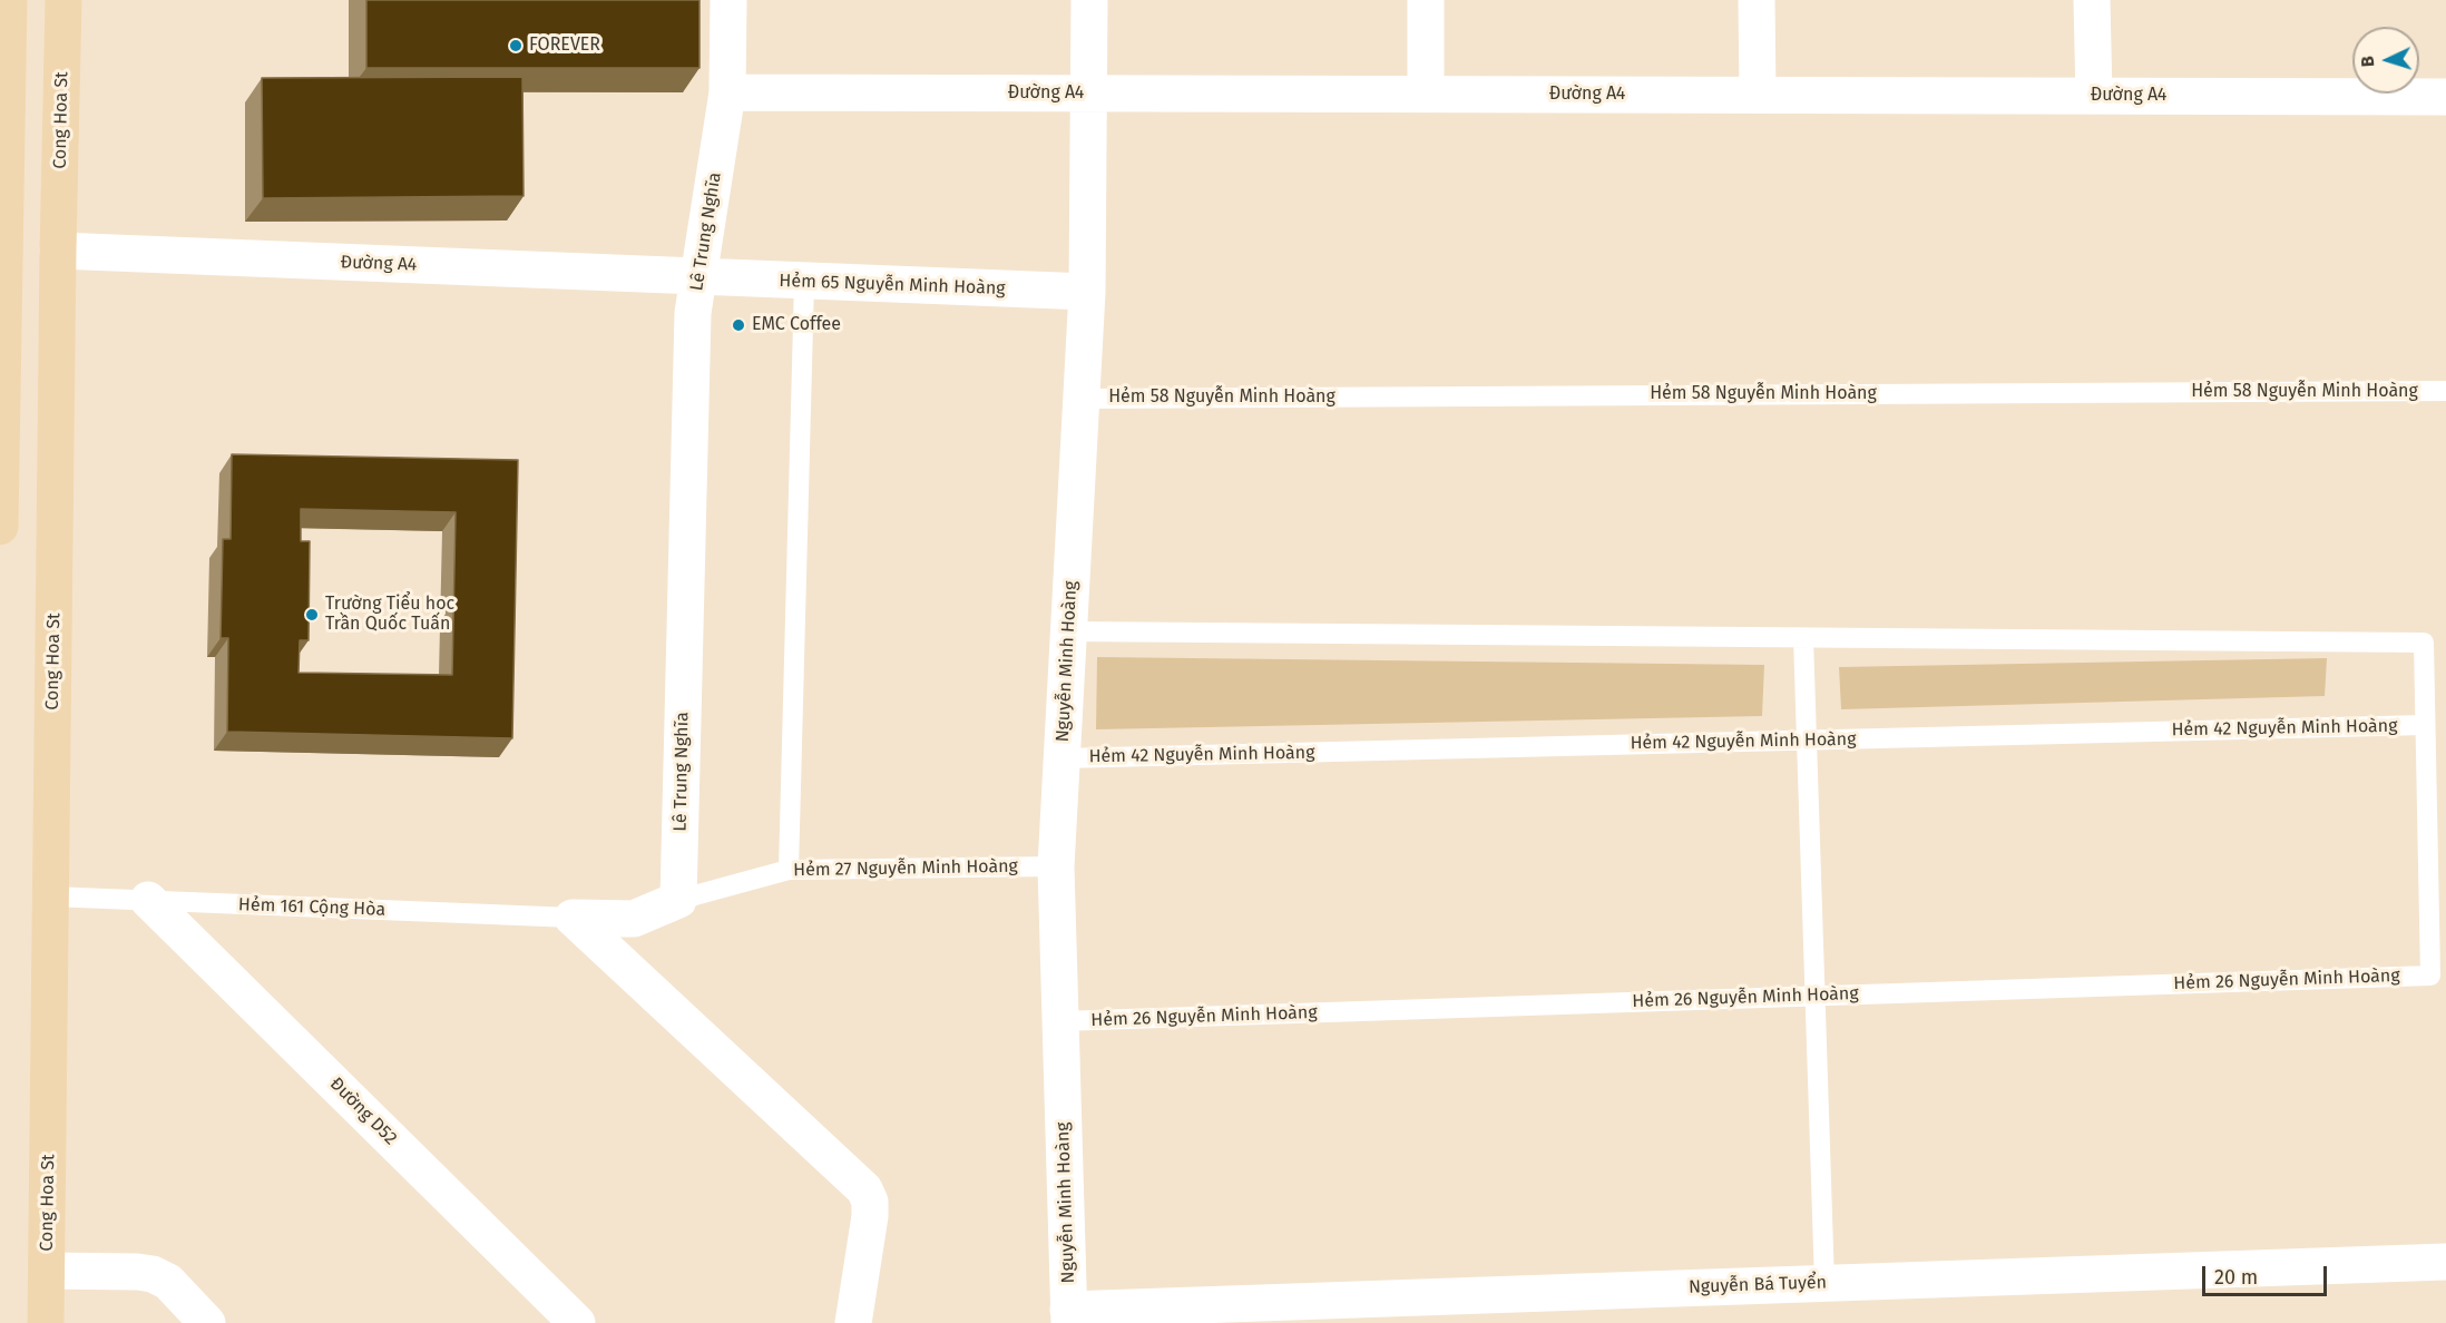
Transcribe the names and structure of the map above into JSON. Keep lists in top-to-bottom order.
{
  "streets": {
    "main road": ["Cong Hoa St"],
    "street": [
      "Đường A4",
      "Lê Trung Nghĩa",
      "Hẻm 65 Nguyễn Minh Hoàng",
      "Nguyễn Minh Hoàng",
      "Đường D52",
      "Nguyễn Bá Tuyển"
    ],
    "lane": [
      "Hẻm 58 Nguyễn Minh Hoàng",
      "Hẻm 42 Nguyễn Minh Hoàng",
      "Hẻm 27 Nguyễn Minh Hoàng",
      "Hẻm 161 Cộng Hòa",
      "Hẻm 26 Nguyễn Minh Hoàng"
    ]
  },
  "crossings": [
    ["Đường A4", "Cong Hoa St"],
    ["Đường A4", "Lê Trung Nghĩa"],
    ["Đường A4", "Hẻm 65 Nguyễn Minh Hoàng"],
    ["Đường A4", "Nguyễn Minh Hoàng"],
    ["Cong Hoa St", "Hẻm 161 Cộng Hòa"],
    ["Lê Trung Nghĩa", "Hẻm 65 Nguyễn Minh Hoàng"],
    ["Lê Trung Nghĩa", "Hẻm 27 Nguyễn Minh Hoàng"],
    ["Hẻm 65 Nguyễn Minh Hoàng", "Nguyễn Minh Hoàng"],
    ["Hẻm 58 Nguyễn Minh Hoàng", "Nguyễn Minh Hoàng"],
    ["Nguyễn Minh Hoàng", "Hẻm 42 Nguyễn Minh Hoàng"],
    ["Nguyễn Minh Hoàng", "Hẻm 27 Nguyễn Minh Hoàng"],
    ["Nguyễn Minh Hoàng", "Hẻm 26 Nguyễn Minh Hoàng"],
    ["Nguyễn Minh Hoàng", "Nguyễn Bá Tuyển"],
    ["Hẻm 42 Nguyễn Minh Hoàng", "Hẻm 26 Nguyễn Minh Hoàng"],
    ["Hẻm 161 Cộng Hòa", "Đường D52"]
  ],
  "places": ["FOREVER", "EMC Coffee", "Trường Tiểu học Trần Quốc Tuấn"],
  "scale_bar": "20 m",
  "north": "left"
}
